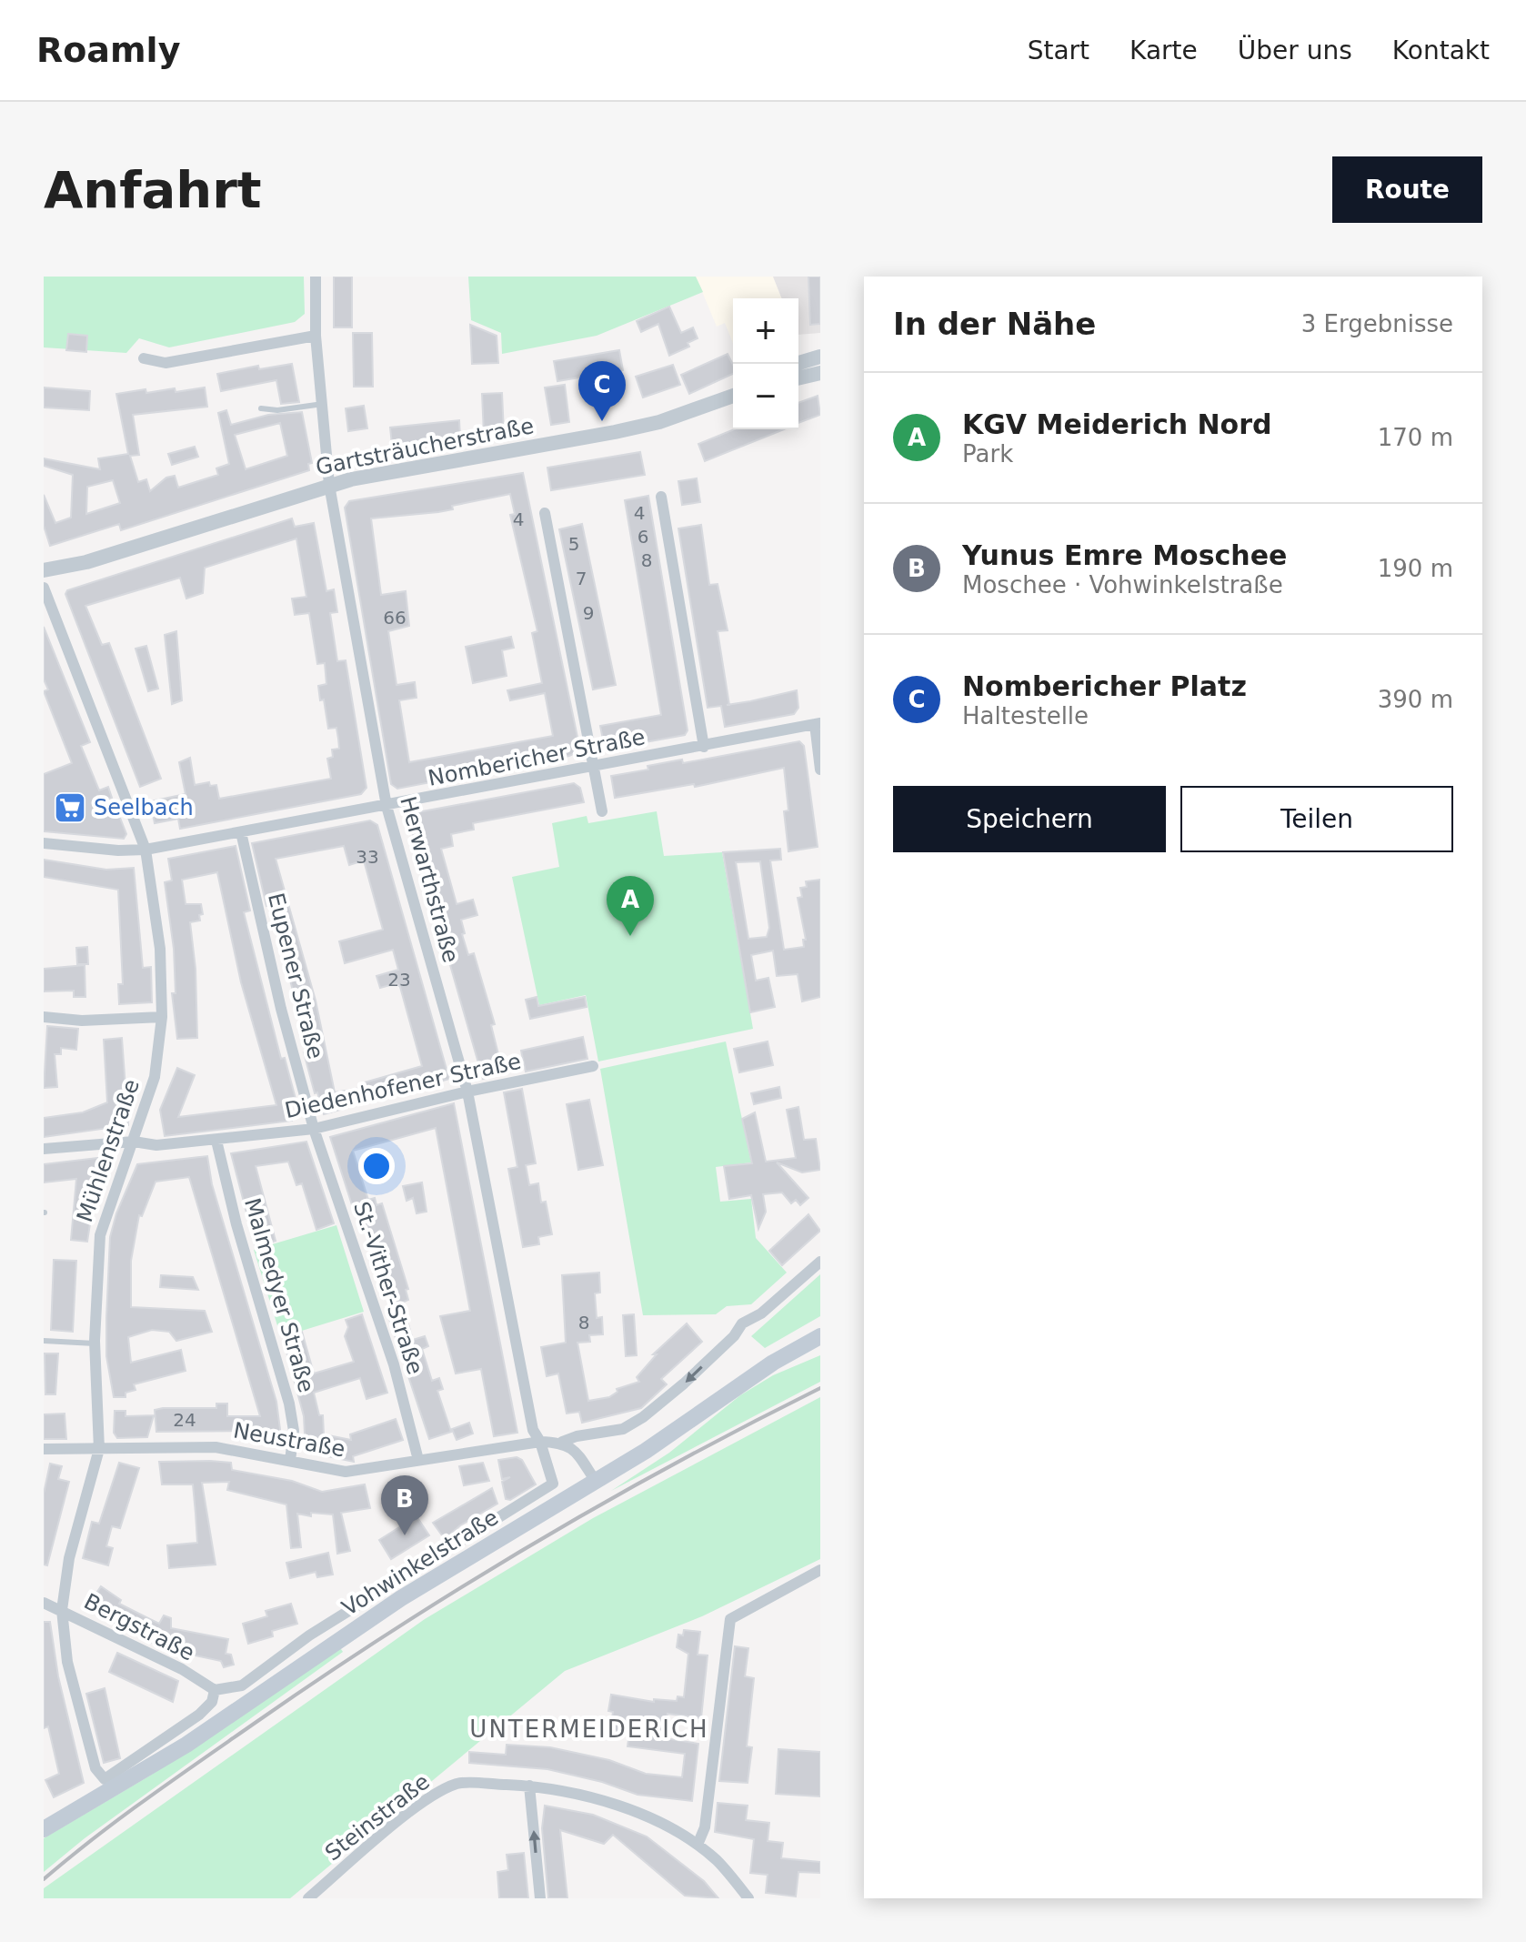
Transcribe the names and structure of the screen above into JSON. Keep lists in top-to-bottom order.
{
  "streets": {
    "main road": ["Vohwinkelstraße"],
    "street": [
      "Gartsträucherstraße",
      "Nombericher Straße",
      "Herwarthstraße",
      "Eupener Straße",
      "Diedenhofener Straße",
      "Mühlenstraße",
      "St.-Vither-Straße",
      "Malmedyer Straße",
      "Neustraße",
      "Bergstraße",
      "Steinstraße"
    ]
  },
  "crossings": [
    ["Gartsträucherstraße", "Herwarthstraße"],
    ["Nombericher Straße", "Herwarthstraße"],
    ["Nombericher Straße", "Eupener Straße"],
    ["Nombericher Straße", "Mühlenstraße"],
    ["Herwarthstraße", "Diedenhofener Straße"],
    ["Herwarthstraße", "Mühlenstraße"],
    ["Herwarthstraße", "Neustraße"],
    ["Herwarthstraße", "Bergstraße"],
    ["Eupener Straße", "Diedenhofener Straße"],
    ["Eupener Straße", "St.-Vither-Straße"],
    ["Diedenhofener Straße", "Mühlenstraße"],
    ["Diedenhofener Straße", "St.-Vither-Straße"],
    ["Diedenhofener Straße", "Malmedyer Straße"],
    ["Mühlenstraße", "Neustraße"],
    ["Mühlenstraße", "Bergstraße"],
    ["St.-Vither-Straße", "Neustraße"],
    ["Malmedyer Straße", "Neustraße"]
  ],
  "districts": ["UNTERMEIDERICH"],
  "places": {
    "supermarket": ["Seelbach"]
  },
  "house_numbers": [
    "4",
    "4",
    "6",
    "5",
    "8",
    "7",
    "9",
    "66",
    "33",
    "23",
    "8",
    "24"
  ],
  "page": {
    "header": "Roamly",
    "nav": [
      "Start",
      "Karte",
      "Über uns",
      "Kontakt"
    ],
    "buttons": [
      "Route",
      ["Speichern", "Teilen"]
    ],
    "title": "Anfahrt",
    "heading": ["In der Nähe", "3 Ergebnisse"],
    "map_buttons": ["+", "−"],
    "pins": ["C", "A", "B"],
    "list": [
      {
        "mark": "A",
        "name": "KGV Meiderich Nord",
        "note": "Park",
        "value": "170 m"
      },
      {
        "mark": "B",
        "name": "Yunus Emre Moschee",
        "note": "Moschee · Vohwinkelstraße",
        "value": "190 m"
      },
      {
        "mark": "C",
        "name": "Nombericher Platz",
        "note": "Haltestelle",
        "value": "390 m"
      }
    ]
  }
}
